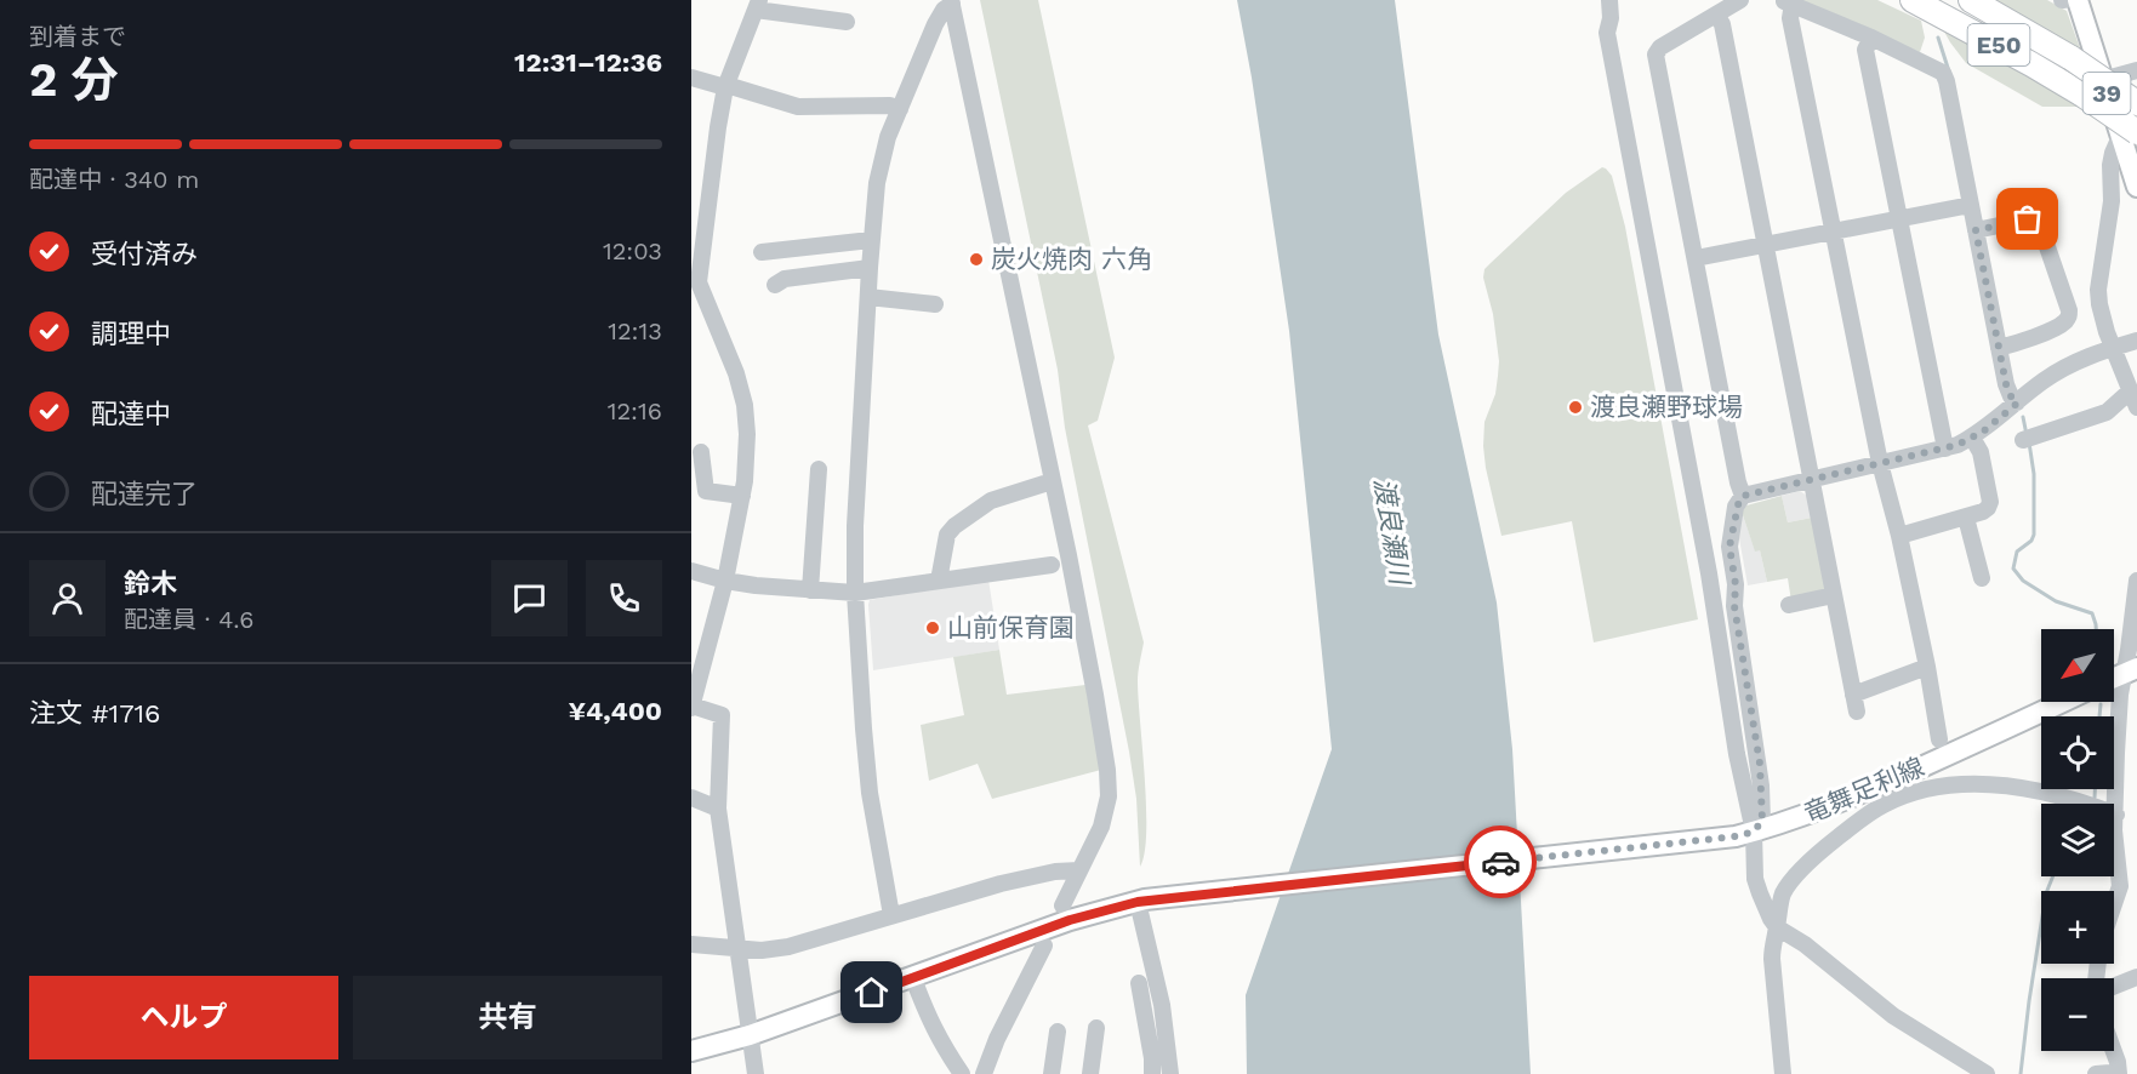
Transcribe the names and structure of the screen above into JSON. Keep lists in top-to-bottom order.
{
  "streets": {
    "highway": ["E50"],
    "main road": ["39", "竜舞足利線"]
  },
  "crossings": [
    ["E50", "39"]
  ],
  "water": ["渡良瀬川"],
  "places": ["炭火焼肉 六角", "渡良瀬野球場", "山前保育園"],
  "north": "bottom left",
  "page": {
    "heading": ["2 分", "到着まで", "12:31–12:36"],
    "panel": [
      "鈴木",
      "配達員 · 4.6",
      "注文 #1716",
      "¥4,400"
    ],
    "bar": "配達中 · 340 m",
    "list": [
      ["受付済み", "12:03"],
      ["調理中", "12:13"],
      ["配達中", "12:16"],
      "配達完了"
    ],
    "map_buttons": ["+", "−"],
    "buttons": ["ヘルプ", "共有"]
  }
}
